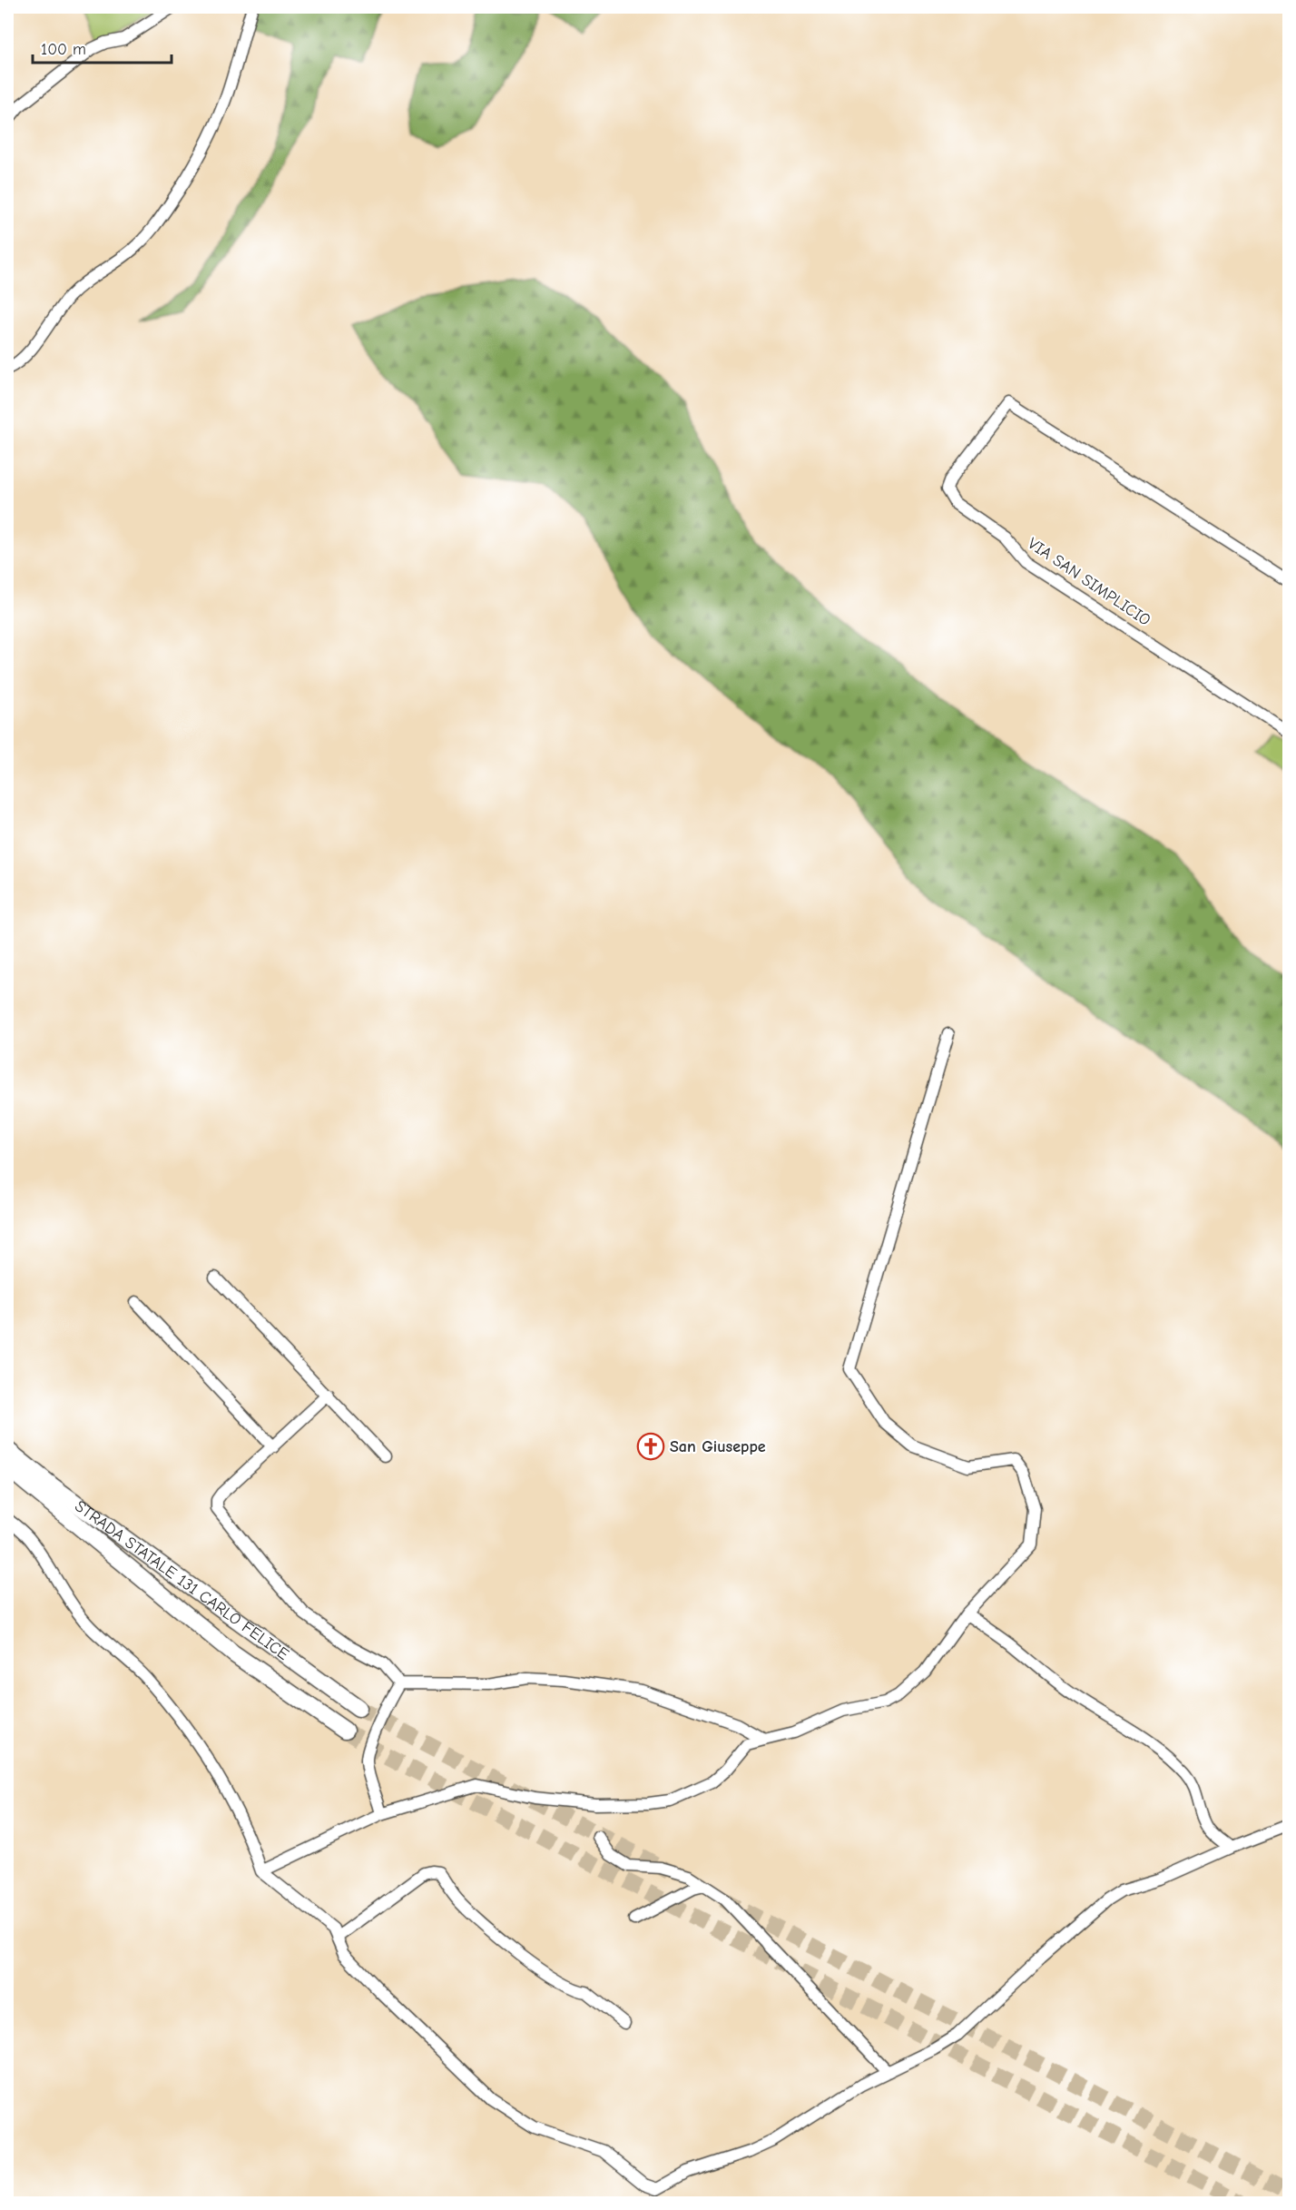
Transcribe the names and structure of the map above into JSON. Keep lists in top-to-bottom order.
{
  "streets": {
    "highway": ["STRADA STATALE 131 CARLO FELICE"],
    "street": ["VIA SAN SIMPLICIO"]
  },
  "places": {
    "church": ["San Giuseppe"]
  },
  "scale_bar": "100 m"
}
